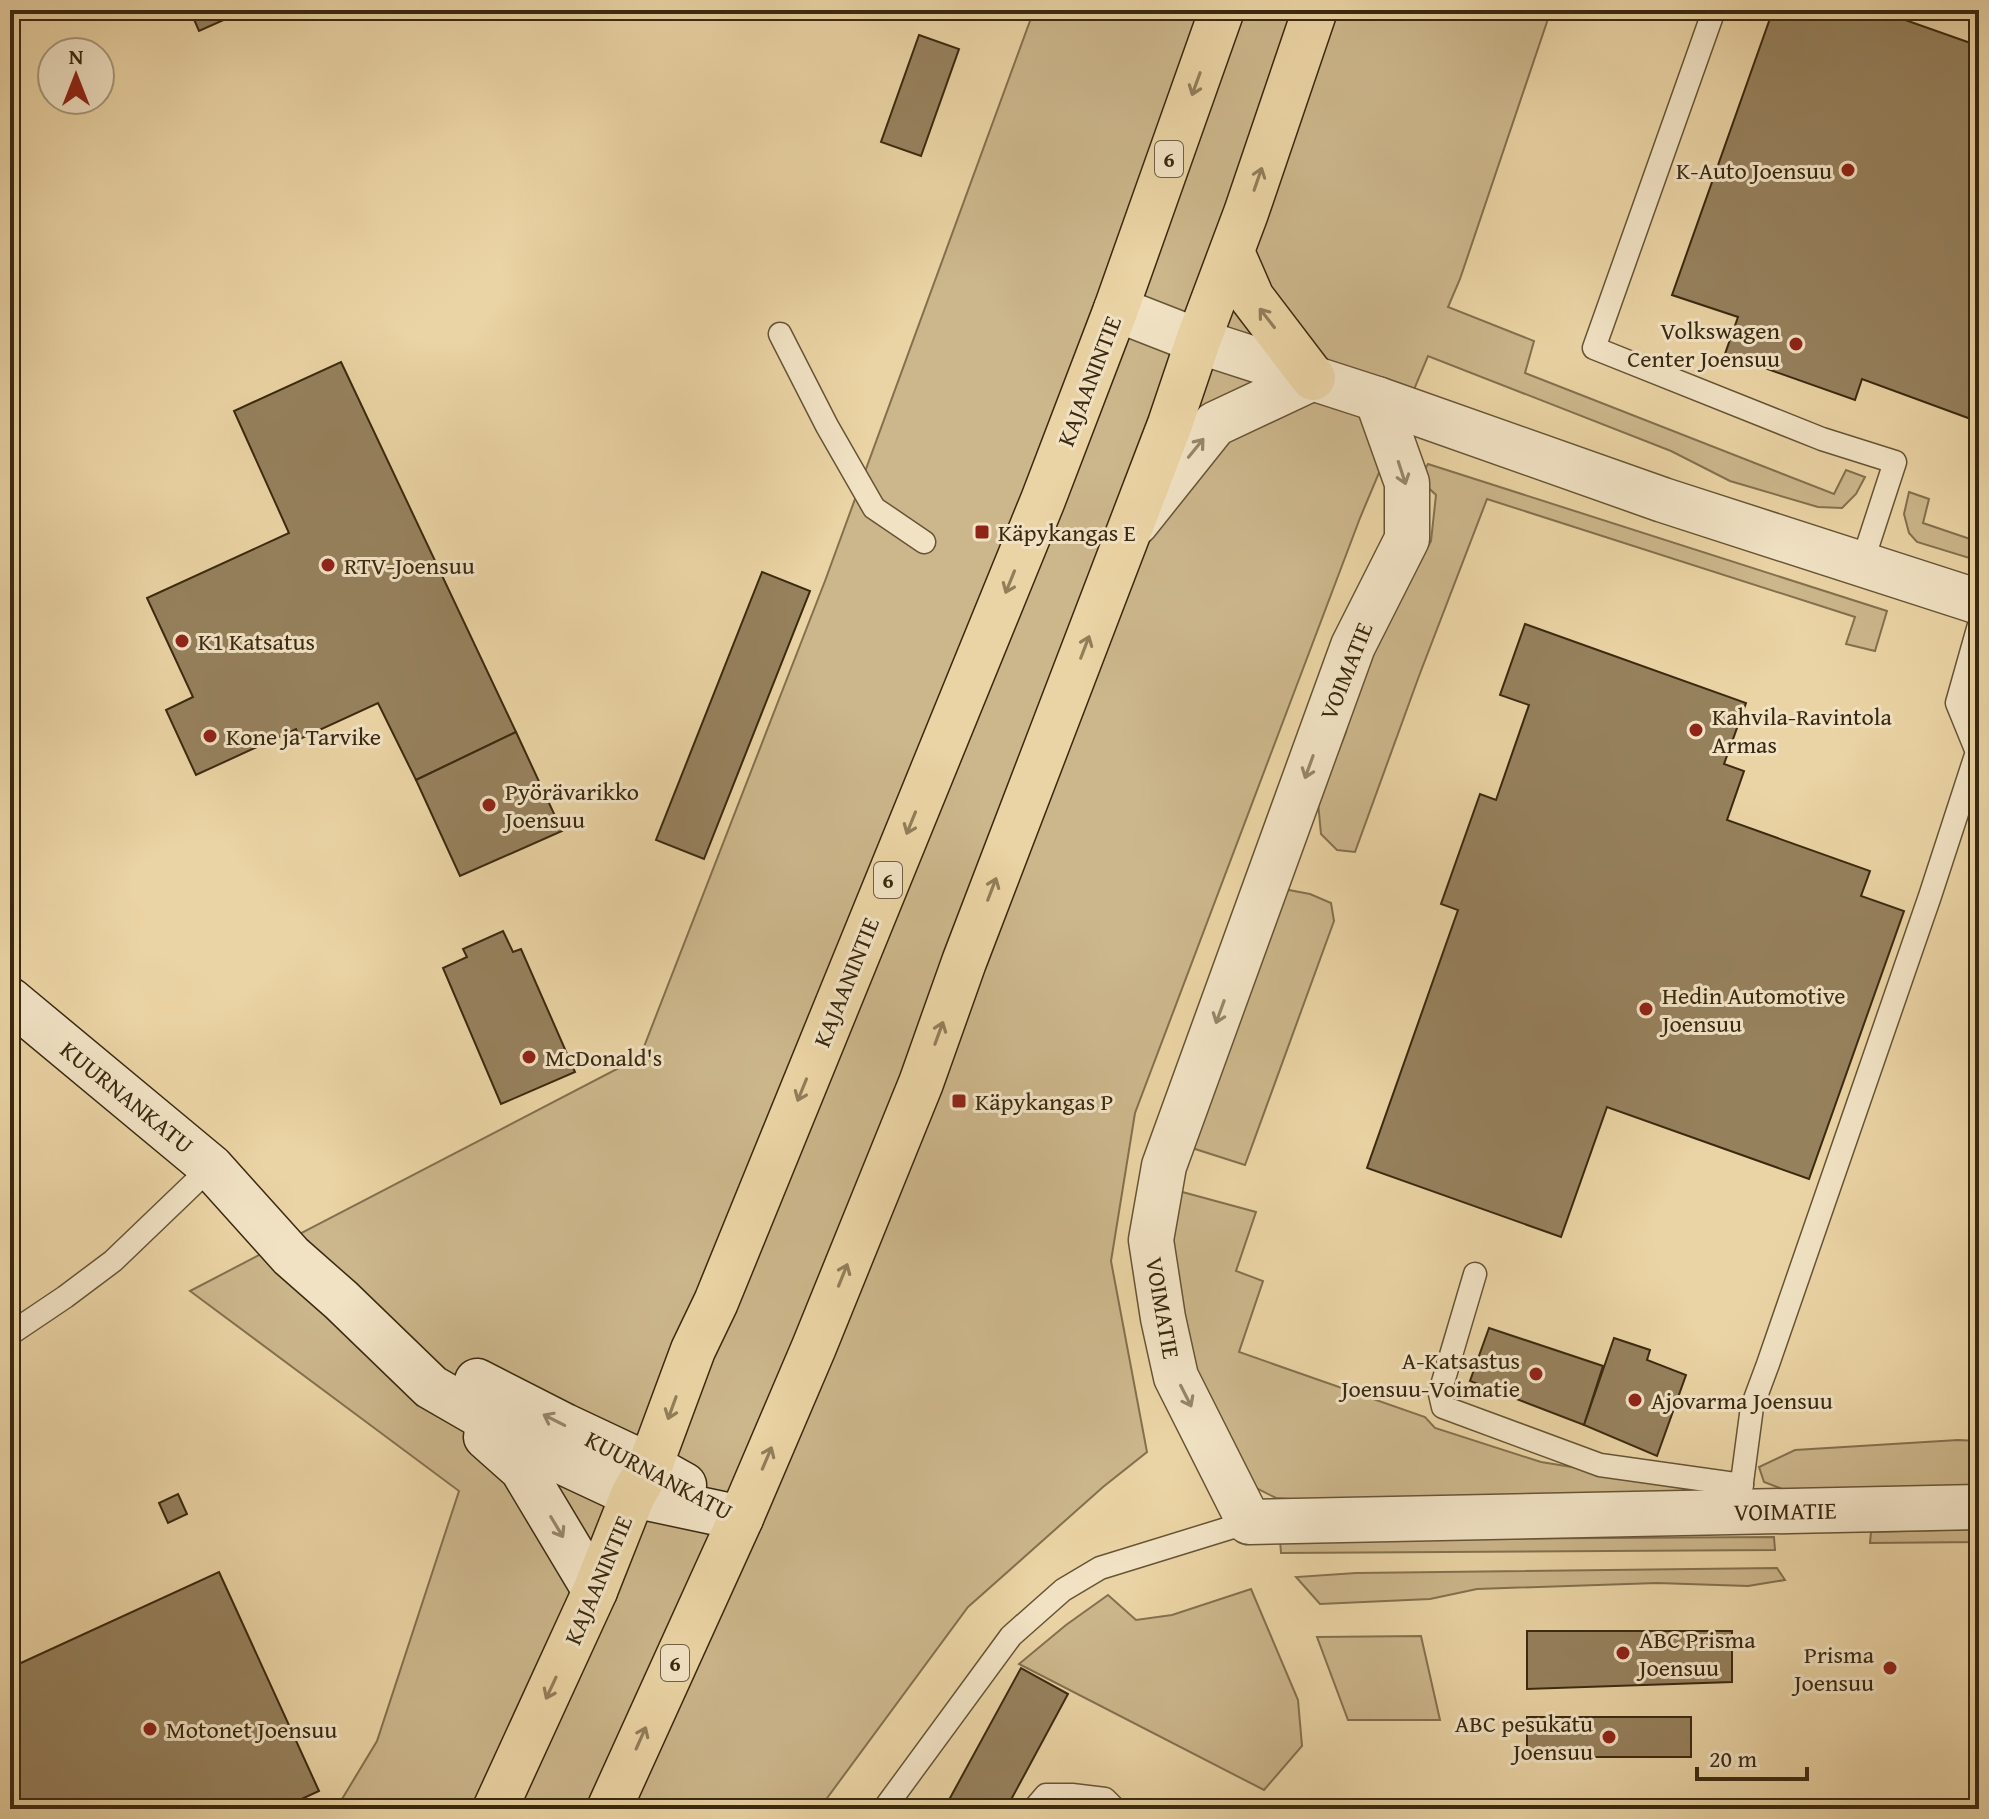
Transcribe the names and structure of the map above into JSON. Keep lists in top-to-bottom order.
{
  "streets": {
    "highway": ["6", "KAJAANINTIE"],
    "street": ["VOIMATIE", "KUURNANKATU"]
  },
  "crossings": [
    ["6", "KUURNANKATU"],
    ["KAJAANINTIE", "KUURNANKATU"]
  ],
  "one_way": ["VOIMATIE"],
  "places": {
    "other": [
      "K-Auto Joensuu",
      "Volkswagen Center Joensuu",
      "RTV-Joensuu",
      "K1 Katsatus",
      "Kahvila-Ravintola Armas",
      "Kone ja Tarvike",
      "Pyörävarikko Joensuu",
      "Hedin Automotive Joensuu",
      "McDonald's",
      "A-Katsastus Joensuu-Voimatie",
      "Ajovarma Joensuu",
      "ABC Prisma Joensuu",
      "Prisma Joensuu",
      "Motonet Joensuu",
      "ABC pesukatu Joensuu"
    ],
    "transit": ["Käpykangas E", "Käpykangas P"]
  },
  "scale_bar": "20 m",
  "north": "top"
}
